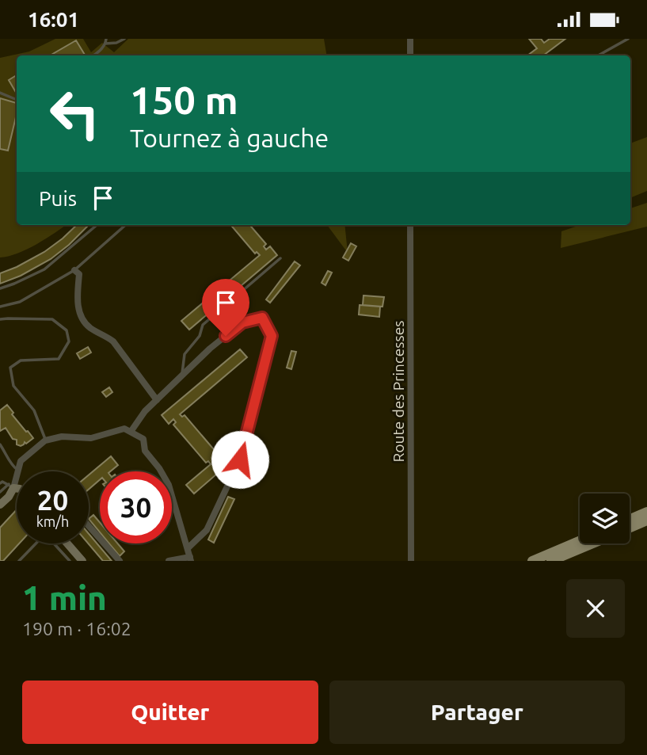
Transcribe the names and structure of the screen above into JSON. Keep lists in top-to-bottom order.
{
  "streets": {
    "street": ["Route des Princesses"]
  },
  "page": {
    "status": "16:01",
    "turn": ["150 m", "Tournez à gauche"],
    "then": "Puis",
    "speed": "20 km/h",
    "limit": "30",
    "heading": ["1 min", "190 m · 16:02"],
    "buttons": ["Quitter", "Partager"]
  }
}
